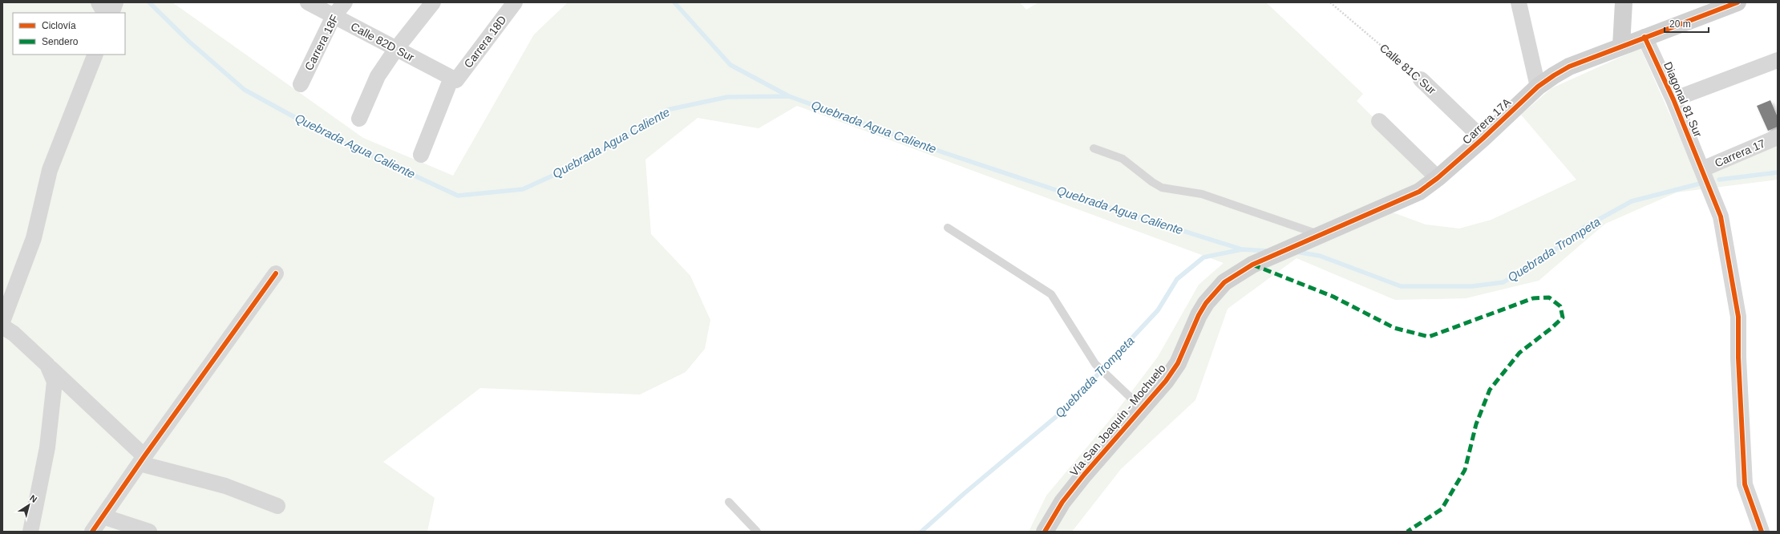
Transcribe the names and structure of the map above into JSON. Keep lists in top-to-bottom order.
{
  "streets": {
    "street": [
      "Calle 82D Sur",
      "Carrera 18D",
      "Carrera 18F",
      "Calle 81C Sur",
      "Diagonal 81 Sur",
      "Carrera 17A",
      "Carrera 17",
      "Vía San Joaquín - Mochuelo"
    ]
  },
  "crossings": [
    ["Calle 82D Sur", "Carrera 18D"],
    ["Calle 82D Sur", "Carrera 18F"],
    ["Calle 81C Sur", "Carrera 17A"],
    ["Diagonal 81 Sur", "Carrera 17A"],
    ["Diagonal 81 Sur", "Carrera 17"],
    ["Carrera 17A", "Vía San Joaquín - Mochuelo"]
  ],
  "water": ["Quebrada Agua Caliente", "Quebrada Trompeta"],
  "legend": ["Ciclovía", "Sendero"],
  "scale_bar": "20 m",
  "north": "top right"
}
